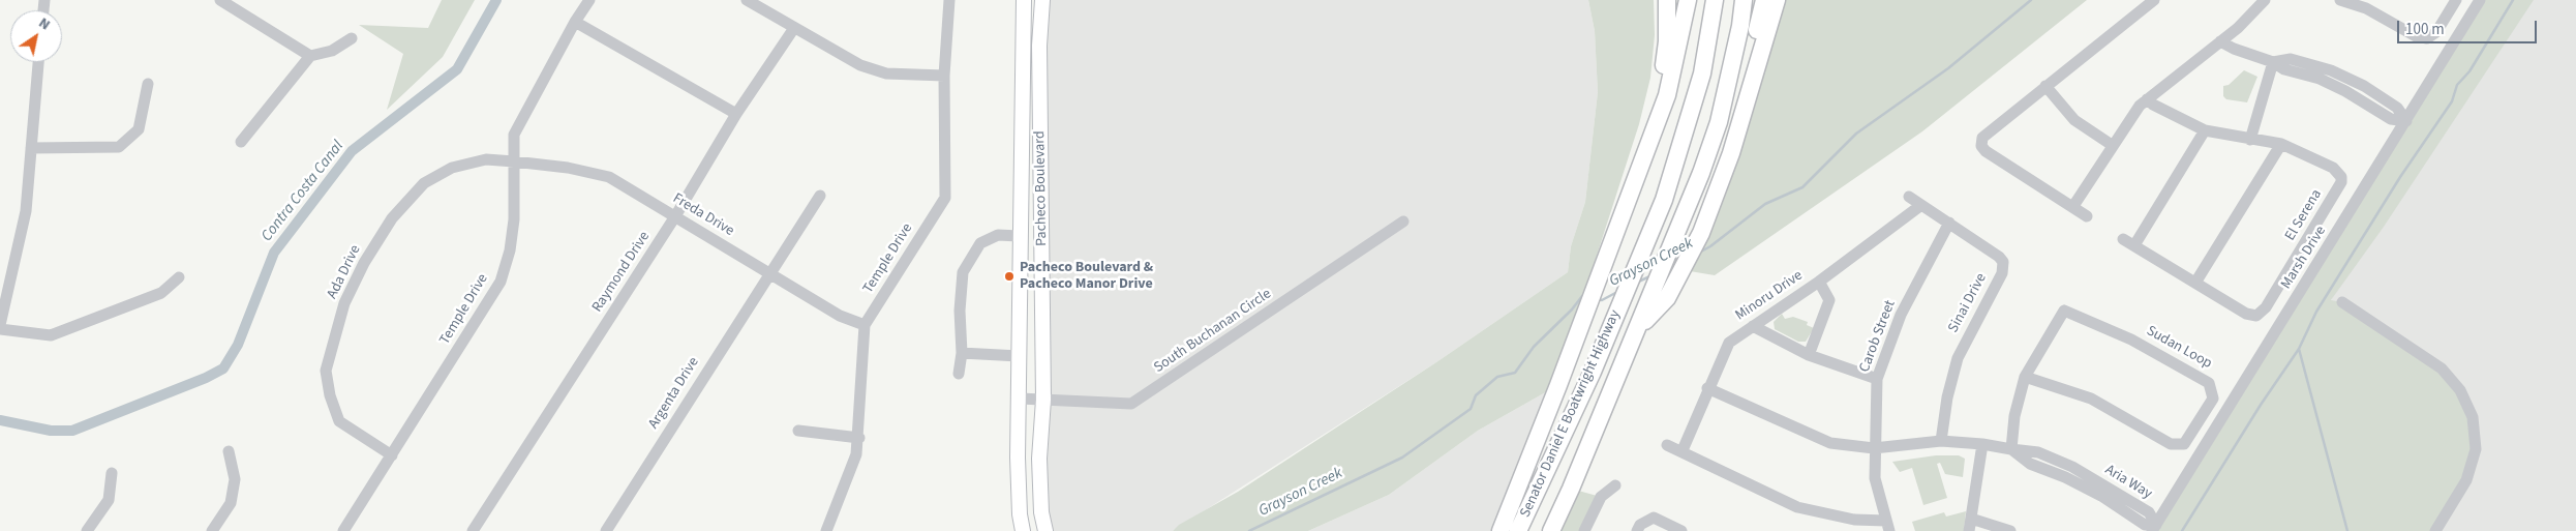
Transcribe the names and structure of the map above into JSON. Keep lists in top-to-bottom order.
{
  "streets": {
    "highway": ["Senator Daniel E Boatwright Highway"],
    "main road": ["Pacheco Boulevard"],
    "street": [
      "Freda Drive",
      "El Serena",
      "Marsh Drive",
      "Temple Drive",
      "Ada Drive",
      "Raymond Drive",
      "Minoru Drive",
      "Sinai Drive",
      "South Buchanan Circle",
      "Carob Street",
      "Sudan Loop",
      "Argenta Drive",
      "Aria Way"
    ]
  },
  "crossings": [
    ["Pacheco Boulevard", "South Buchanan Circle"],
    ["Freda Drive", "Temple Drive"],
    ["Freda Drive", "Ada Drive"],
    ["Freda Drive", "Raymond Drive"],
    ["Freda Drive", "Argenta Drive"],
    ["Marsh Drive", "Aria Way"],
    ["Temple Drive", "Ada Drive"],
    ["Minoru Drive", "Sinai Drive"],
    ["Minoru Drive", "Aria Way"],
    ["Sinai Drive", "Carob Street"],
    ["Sinai Drive", "Aria Way"],
    ["Carob Street", "Aria Way"],
    ["Sudan Loop", "Aria Way"]
  ],
  "water": ["Contra Costa Canal", "Grayson Creek"],
  "places": ["Pacheco Boulevard & Pacheco Manor Drive"],
  "scale_bar": "100 m",
  "north": "top right"
}
